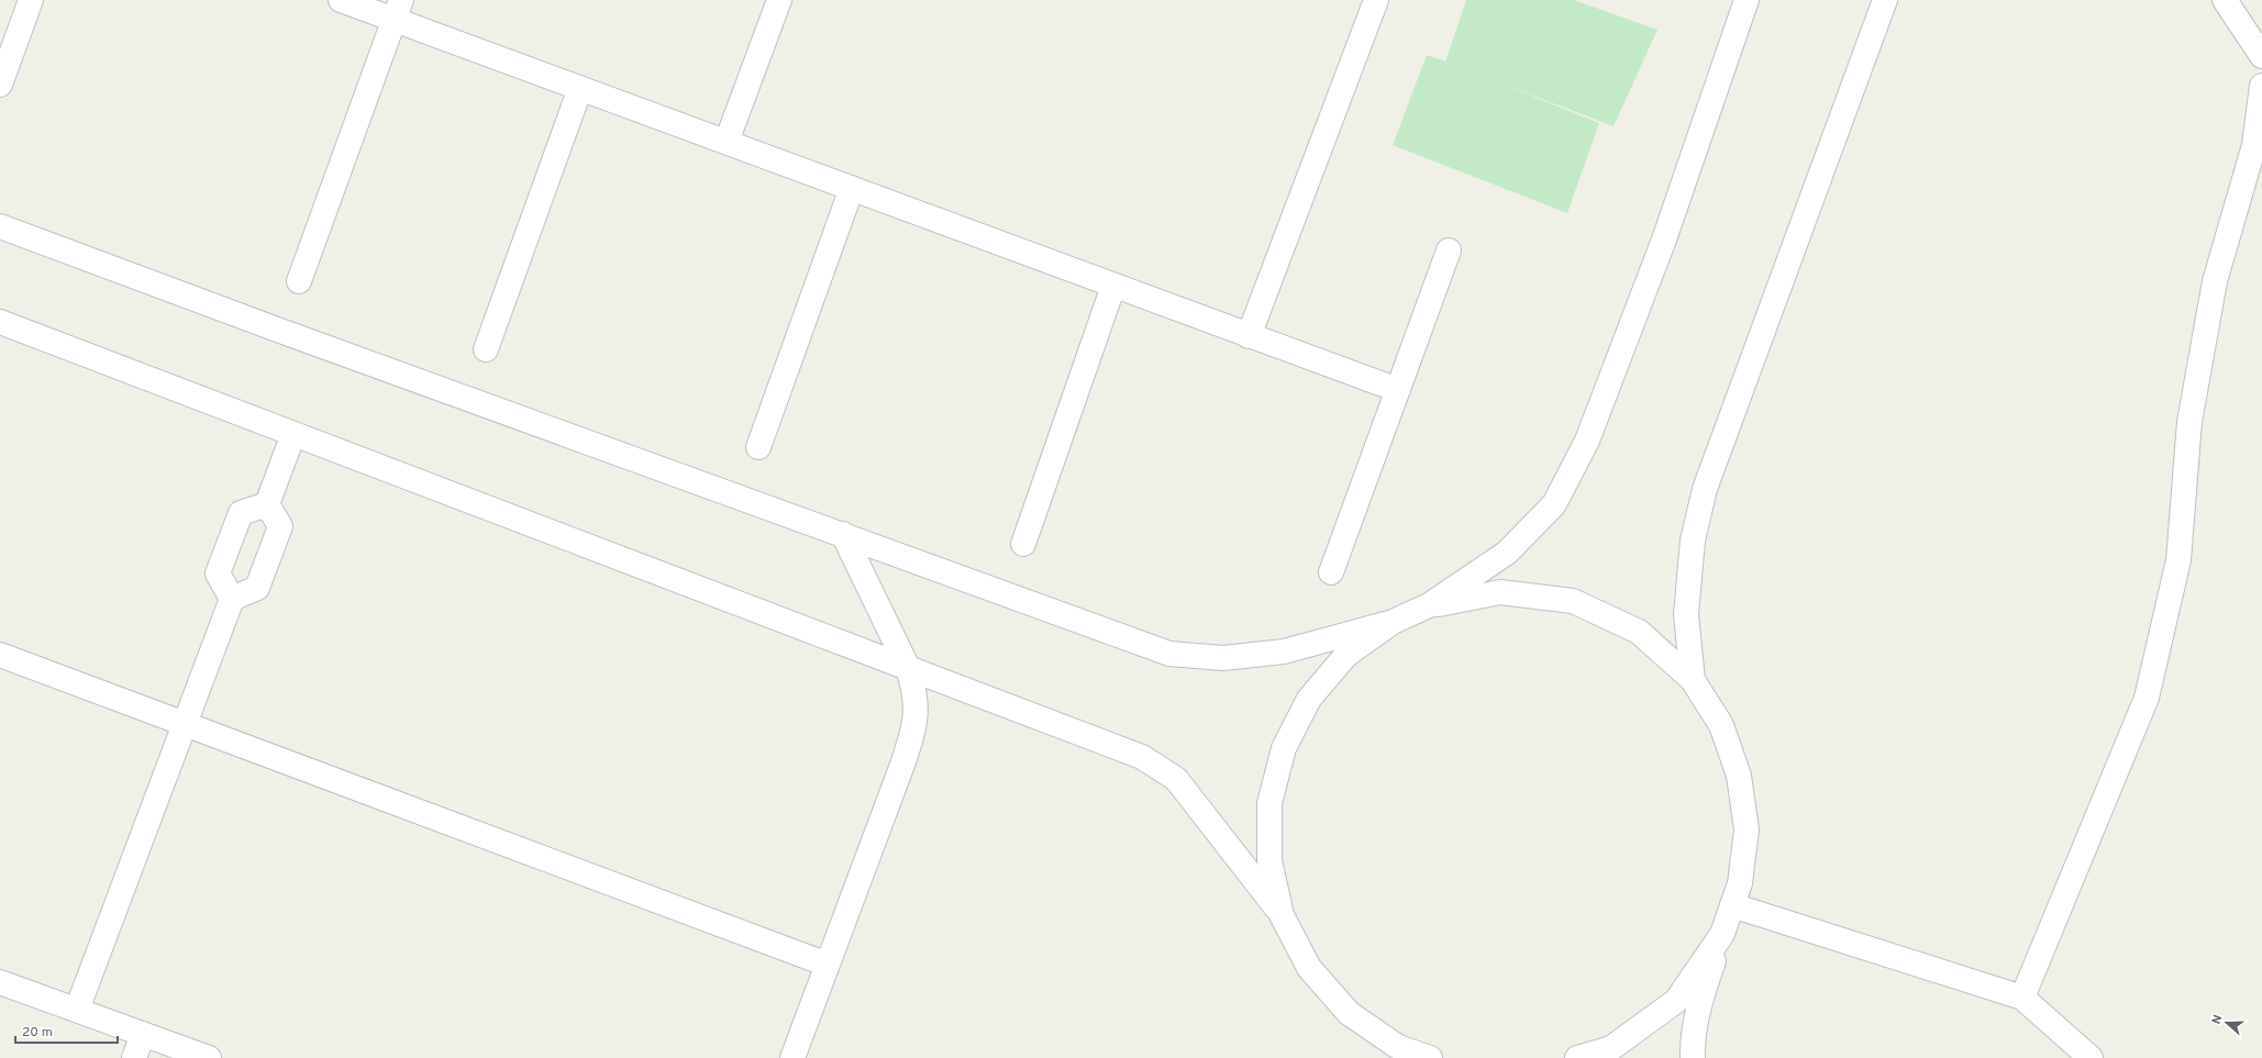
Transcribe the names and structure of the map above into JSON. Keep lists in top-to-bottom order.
{
  "scale_bar": "20 m",
  "north": "left"
}
